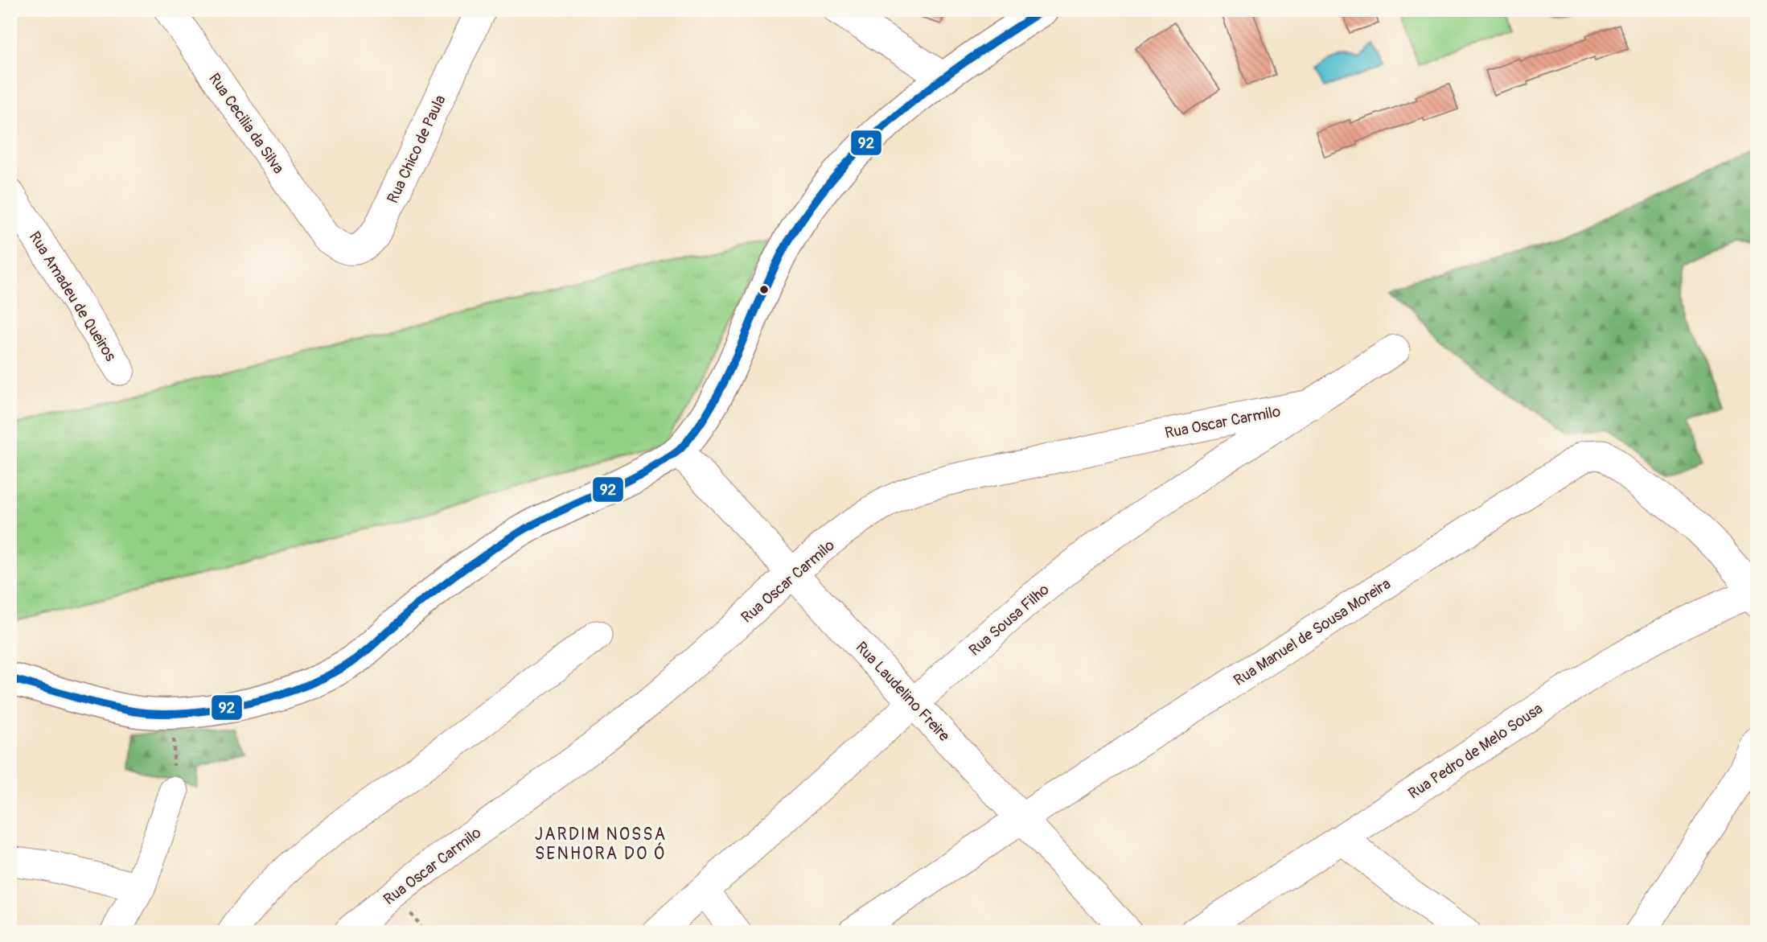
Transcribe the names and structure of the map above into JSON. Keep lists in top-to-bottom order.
{
  "streets": {
    "street": [
      "Rua Cecilia da Silva",
      "Rua Chico de Paula",
      "Rua Amadeu de Queiros",
      "Rua Oscar Carmilo",
      "Rua Sousa Filho",
      "Rua Manuel de Sousa Moreira",
      "Rua Laudelino Freire",
      "Rua Pedro de Melo Sousa"
    ]
  },
  "crossings": [
    ["Rua Cecilia da Silva", "Rua Chico de Paula"],
    ["Rua Oscar Carmilo", "Rua Sousa Filho"],
    ["Rua Oscar Carmilo", "Rua Laudelino Freire"],
    ["Rua Sousa Filho", "Rua Laudelino Freire"],
    ["Rua Manuel de Sousa Moreira", "Rua Laudelino Freire"],
    ["Rua Manuel de Sousa Moreira", "Rua Pedro de Melo Sousa"]
  ],
  "districts": ["JARDIM NOSSA SENHORA DO Ó"],
  "lines": ["transit line 92"]
}
